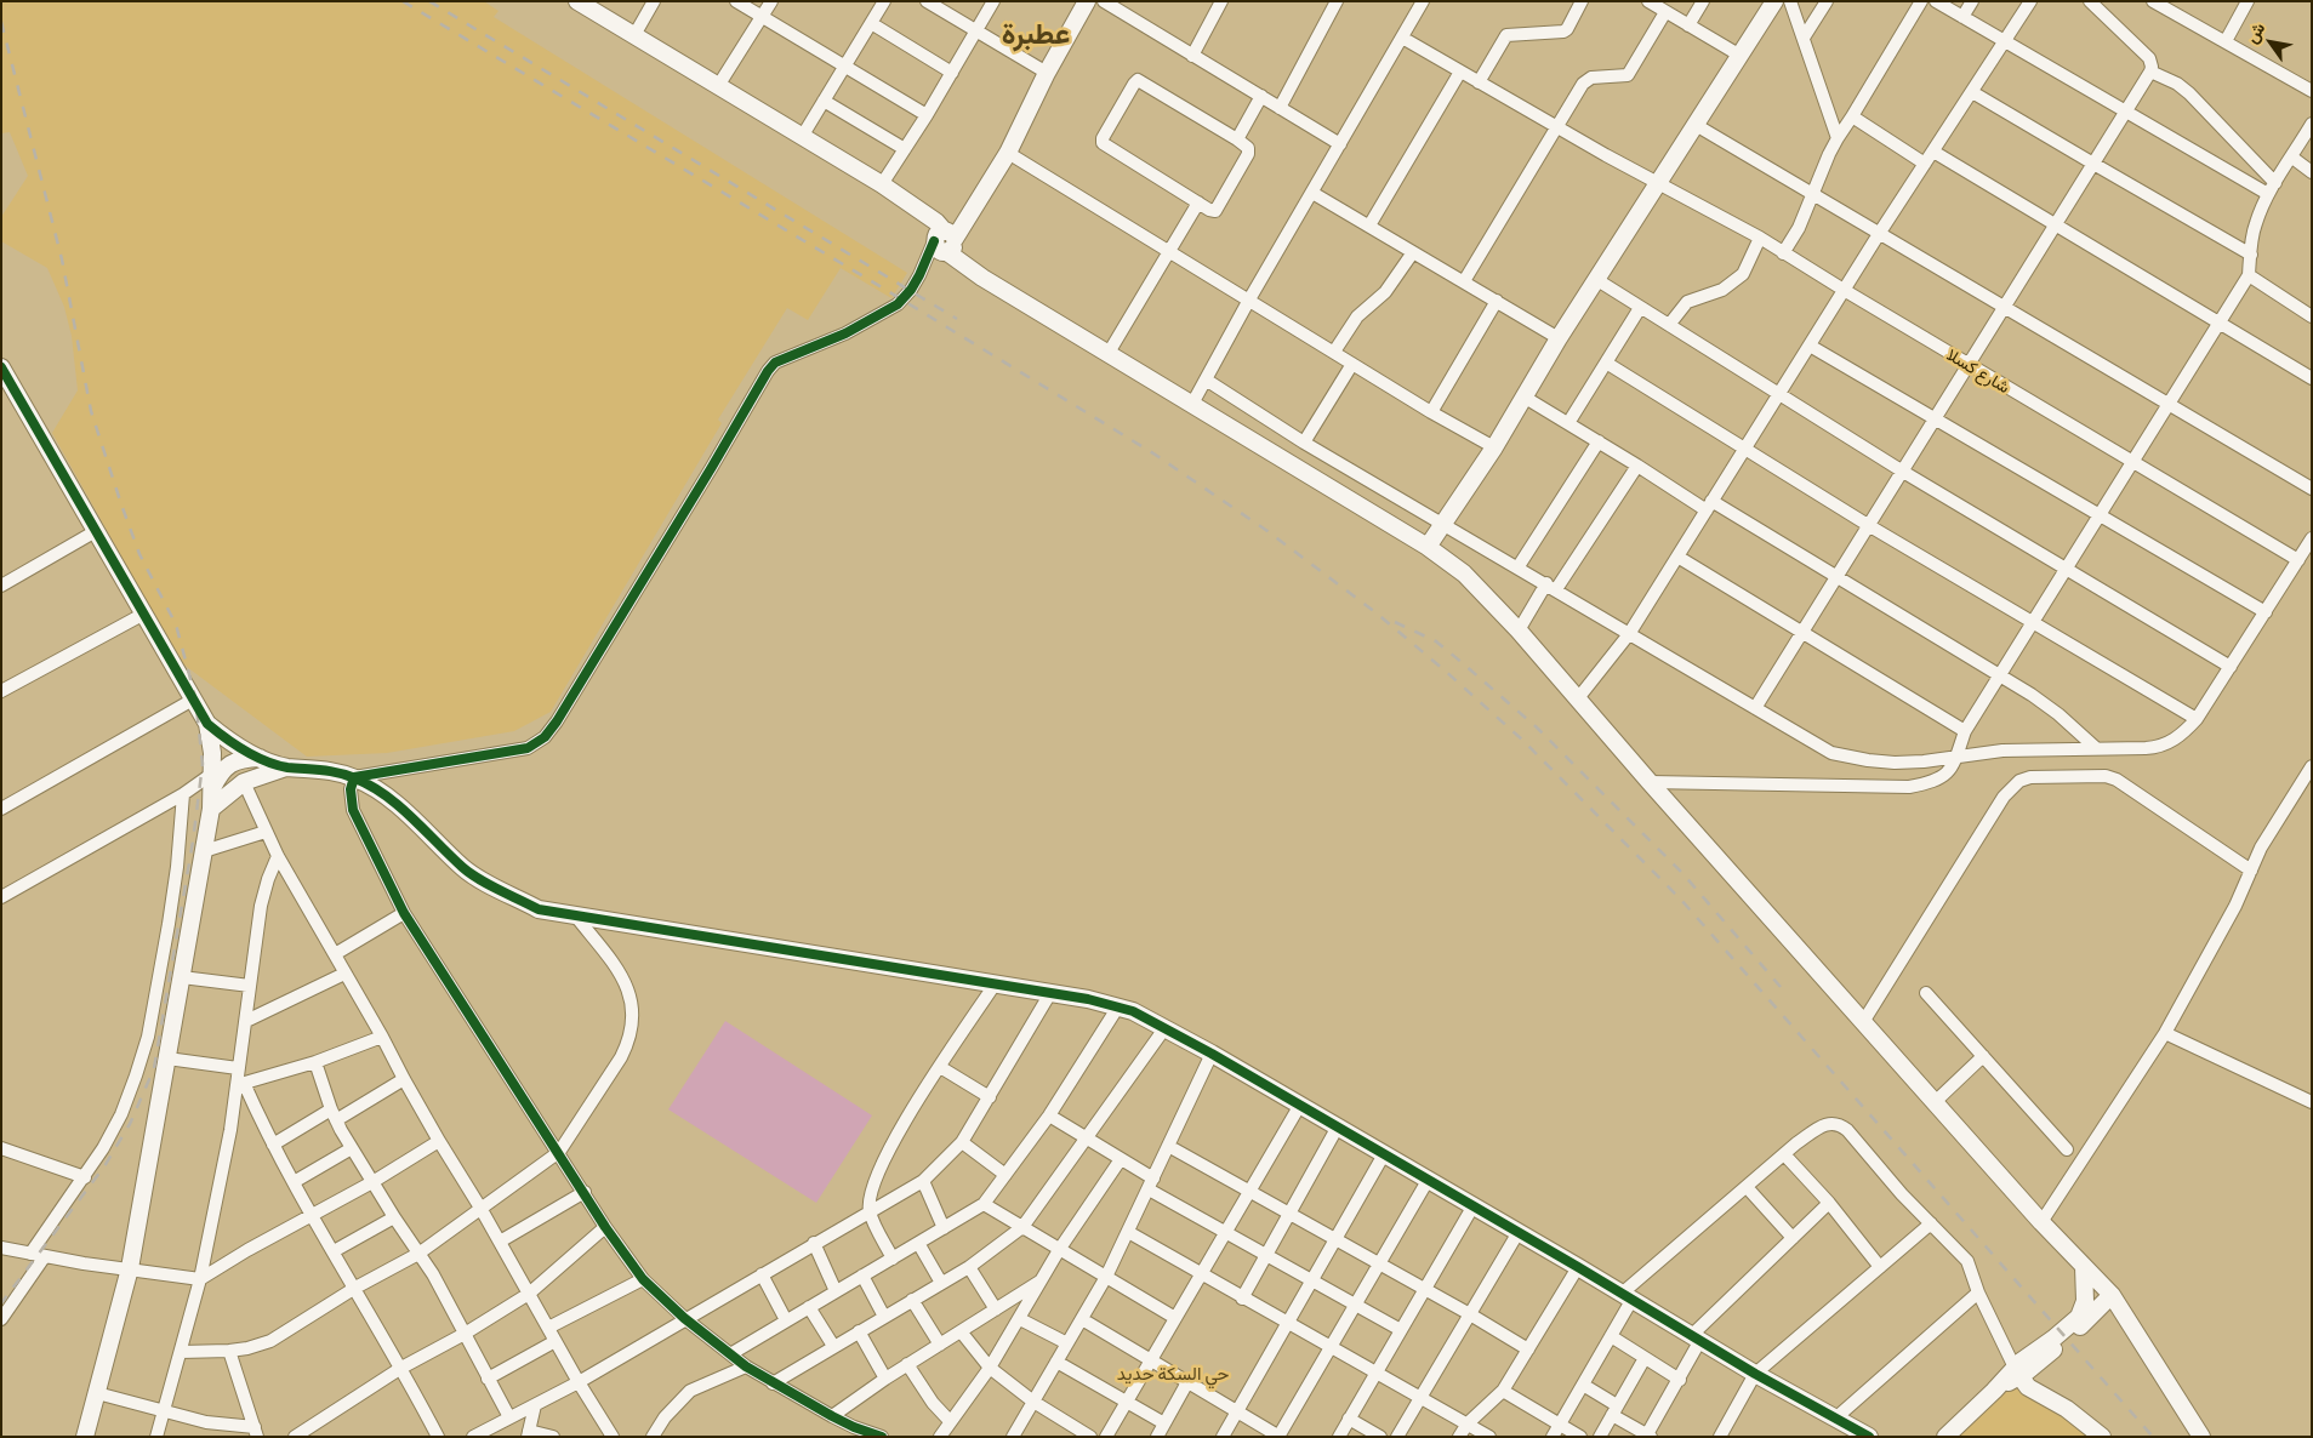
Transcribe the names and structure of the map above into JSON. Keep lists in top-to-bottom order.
{
  "streets": {
    "street": ["شارع كسلا"]
  },
  "districts": ["عطبرة", "حي السكة حديد"],
  "north": "top left"
}
